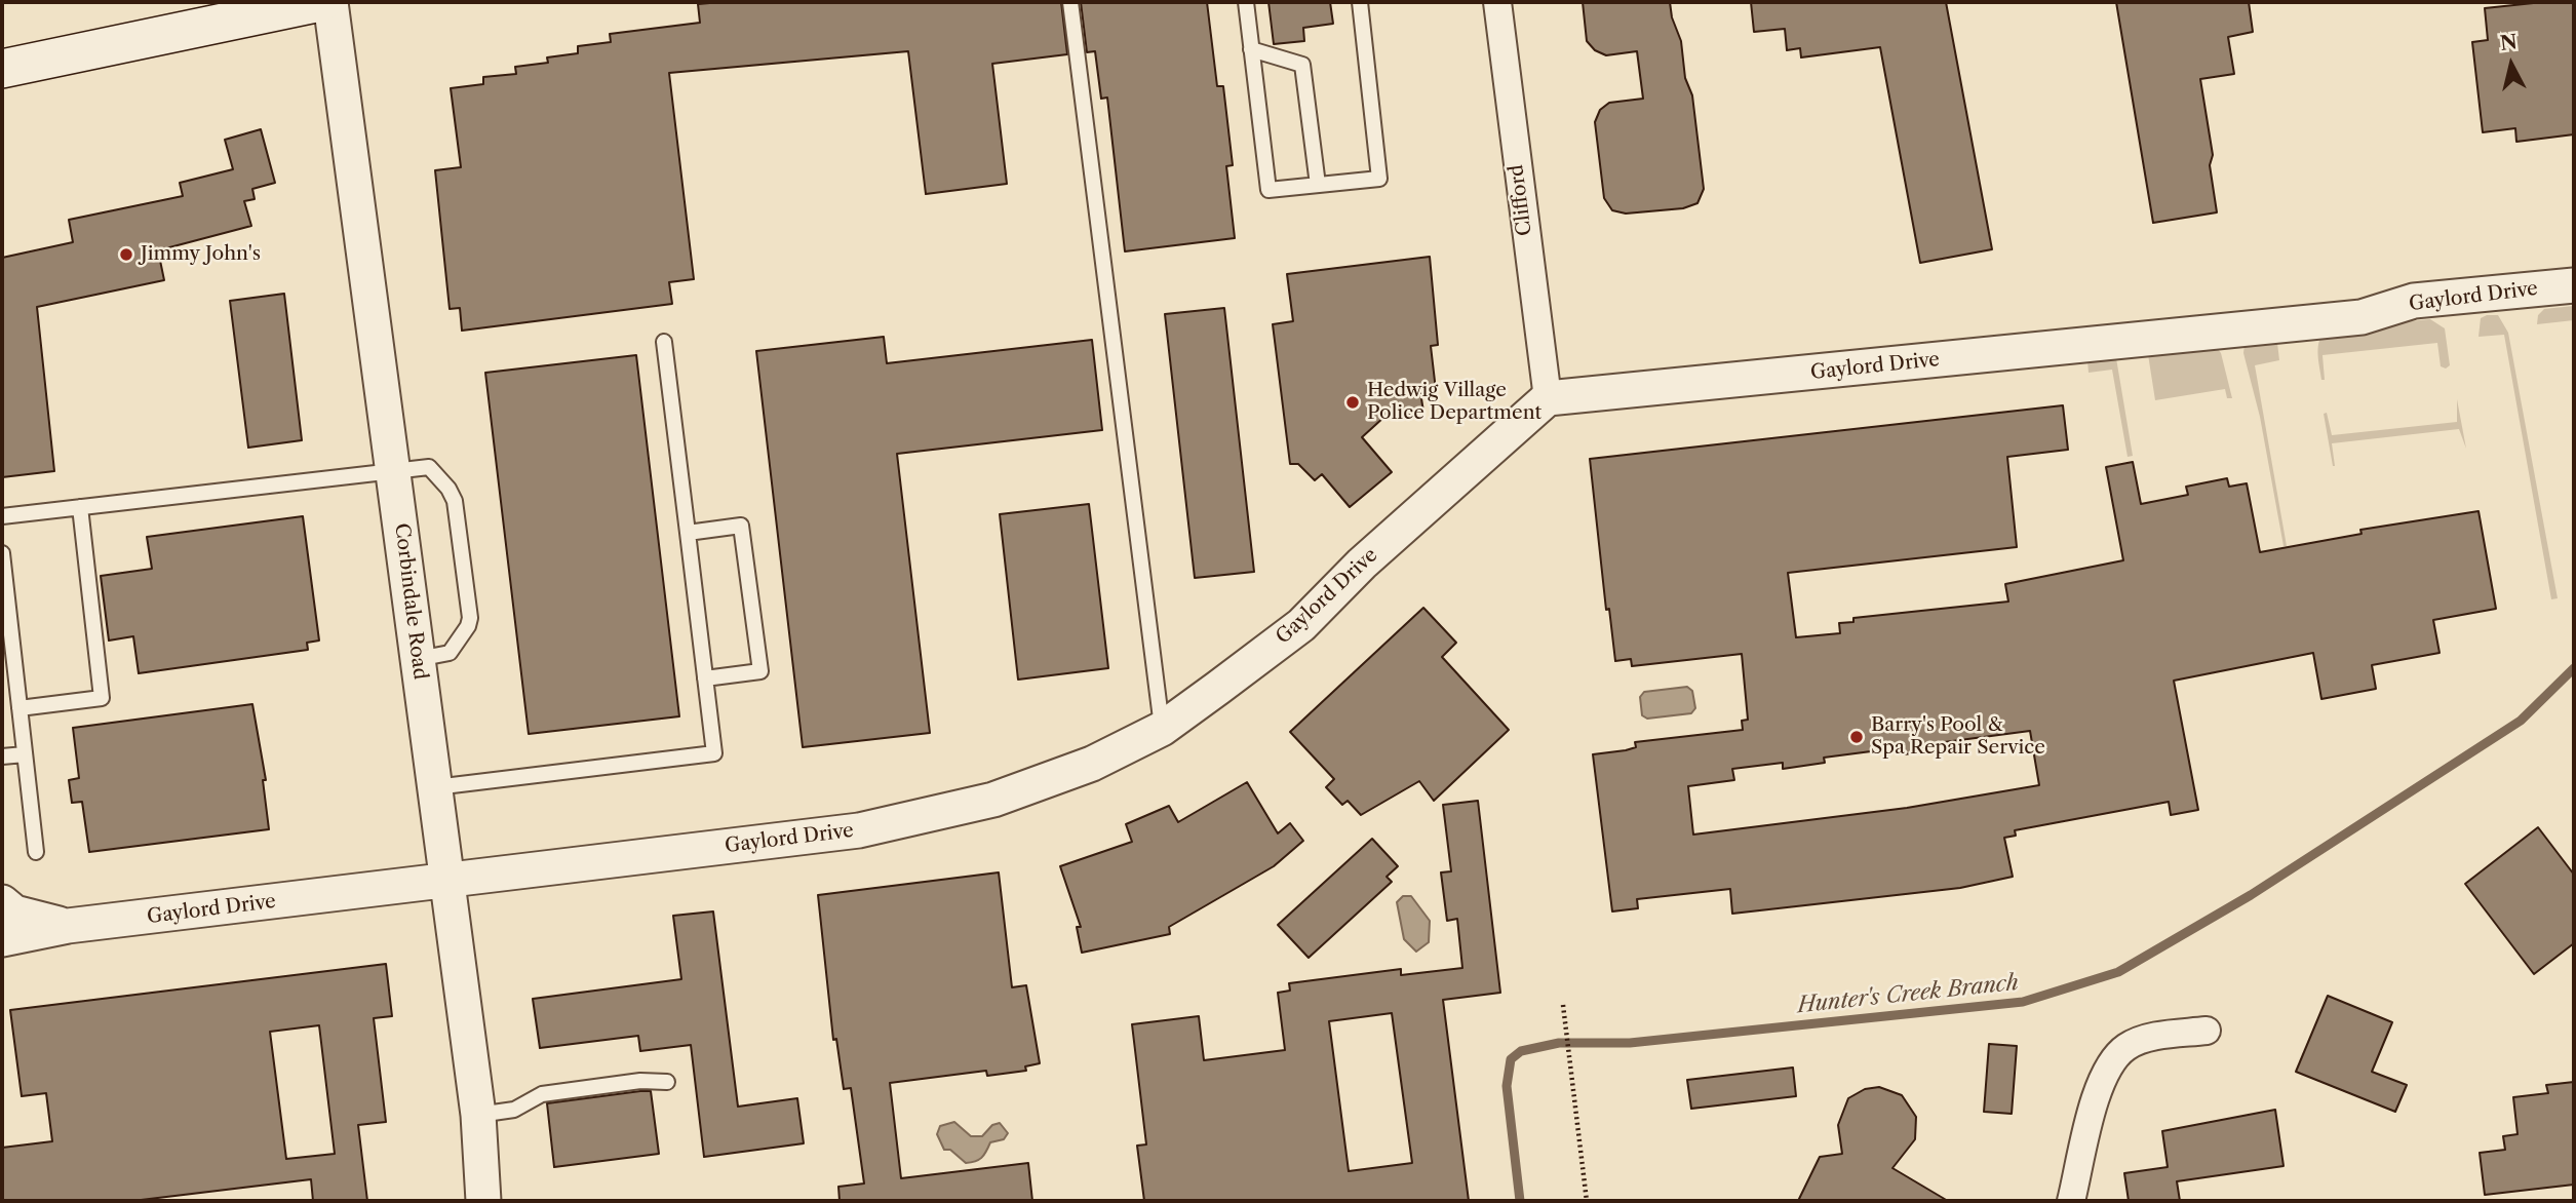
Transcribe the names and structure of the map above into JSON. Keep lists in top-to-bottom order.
{
  "streets": {
    "street": ["Clifford", "Gaylord Drive", "Corbindale Road"]
  },
  "crossings": [
    ["Clifford", "Gaylord Drive"],
    ["Gaylord Drive", "Corbindale Road"]
  ],
  "water": ["Hunter's Creek Branch"],
  "places": ["Jimmy John's", "Hedwig Village Police Department", "Barry's Pool & Spa Repair Service"],
  "north": "top"
}
